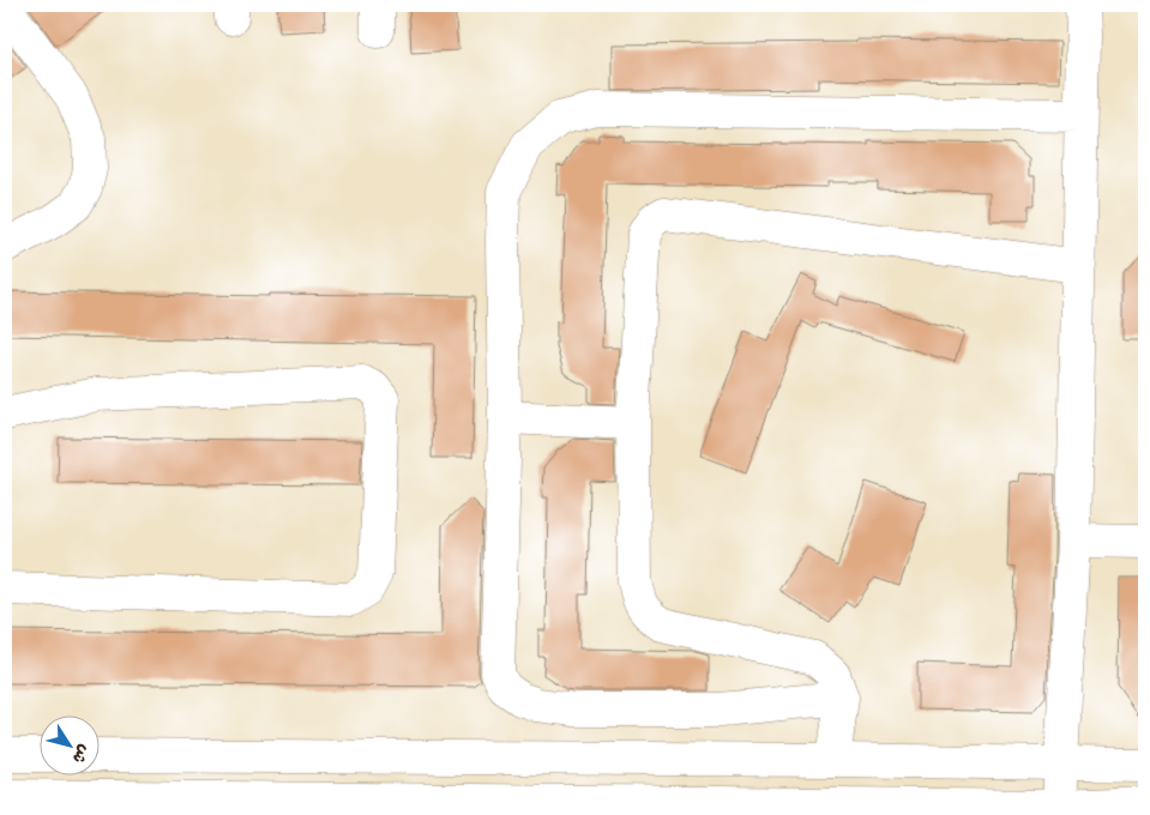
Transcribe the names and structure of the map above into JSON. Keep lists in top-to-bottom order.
{
  "north": "bottom right"
}
